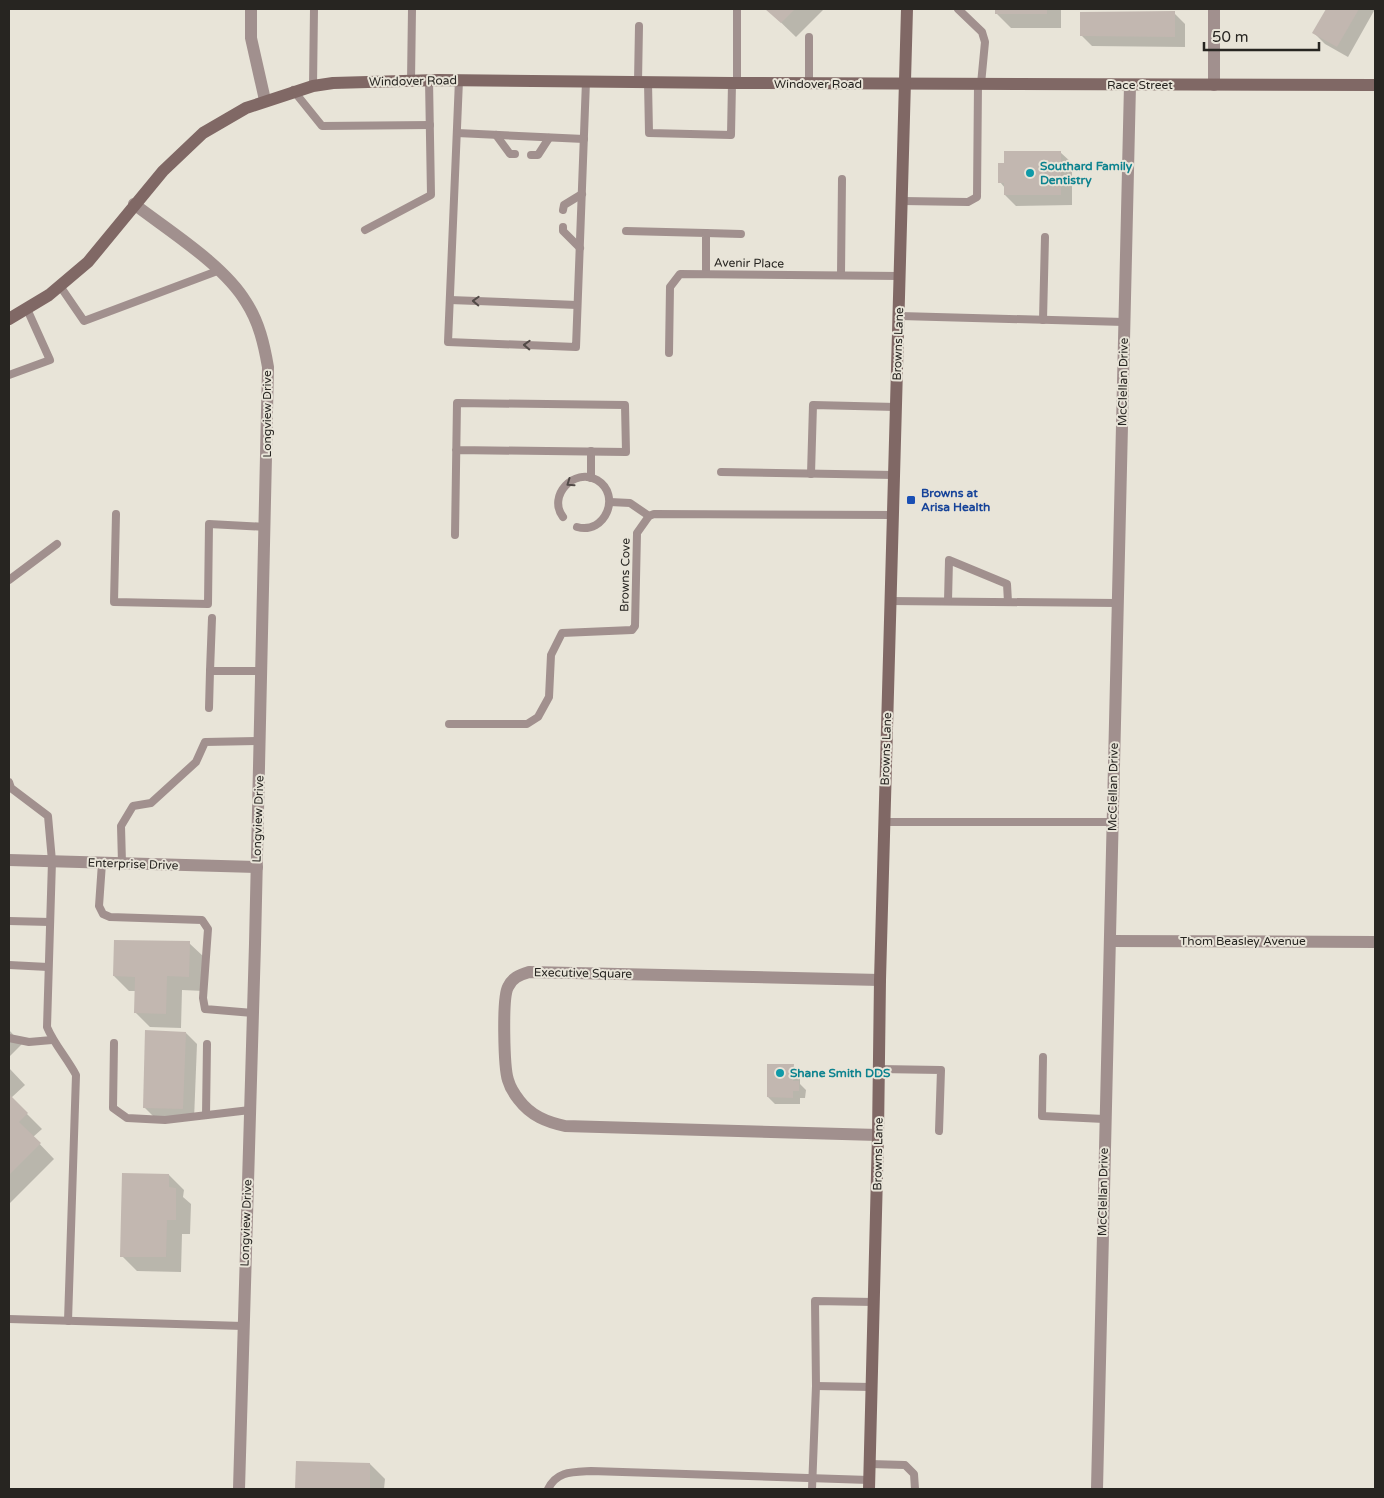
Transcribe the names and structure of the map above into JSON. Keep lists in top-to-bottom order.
{
  "streets": {
    "street": [
      "Windover Road",
      "Race Street",
      "Browns Lane",
      "McClellan Drive",
      "Longview Drive",
      "Enterprise Drive",
      "Thom Beasley Avenue",
      "Executive Square"
    ],
    "lane": ["Avenir Place", "Browns Cove"]
  },
  "crossings": [
    ["Windover Road", "Race Street"],
    ["Windover Road", "Browns Lane"],
    ["Windover Road", "Longview Drive"],
    ["Race Street", "Browns Lane"],
    ["Race Street", "McClellan Drive"],
    ["Avenir Place", "Browns Lane"],
    ["Browns Lane", "Executive Square"],
    ["McClellan Drive", "Thom Beasley Avenue"],
    ["Longview Drive", "Enterprise Drive"]
  ],
  "places": {
    "other": ["Southard Family Dentistry", "Shane Smith DDS"],
    "transit": ["Browns at Arisa Health"]
  },
  "scale_bar": "50 m"
}
